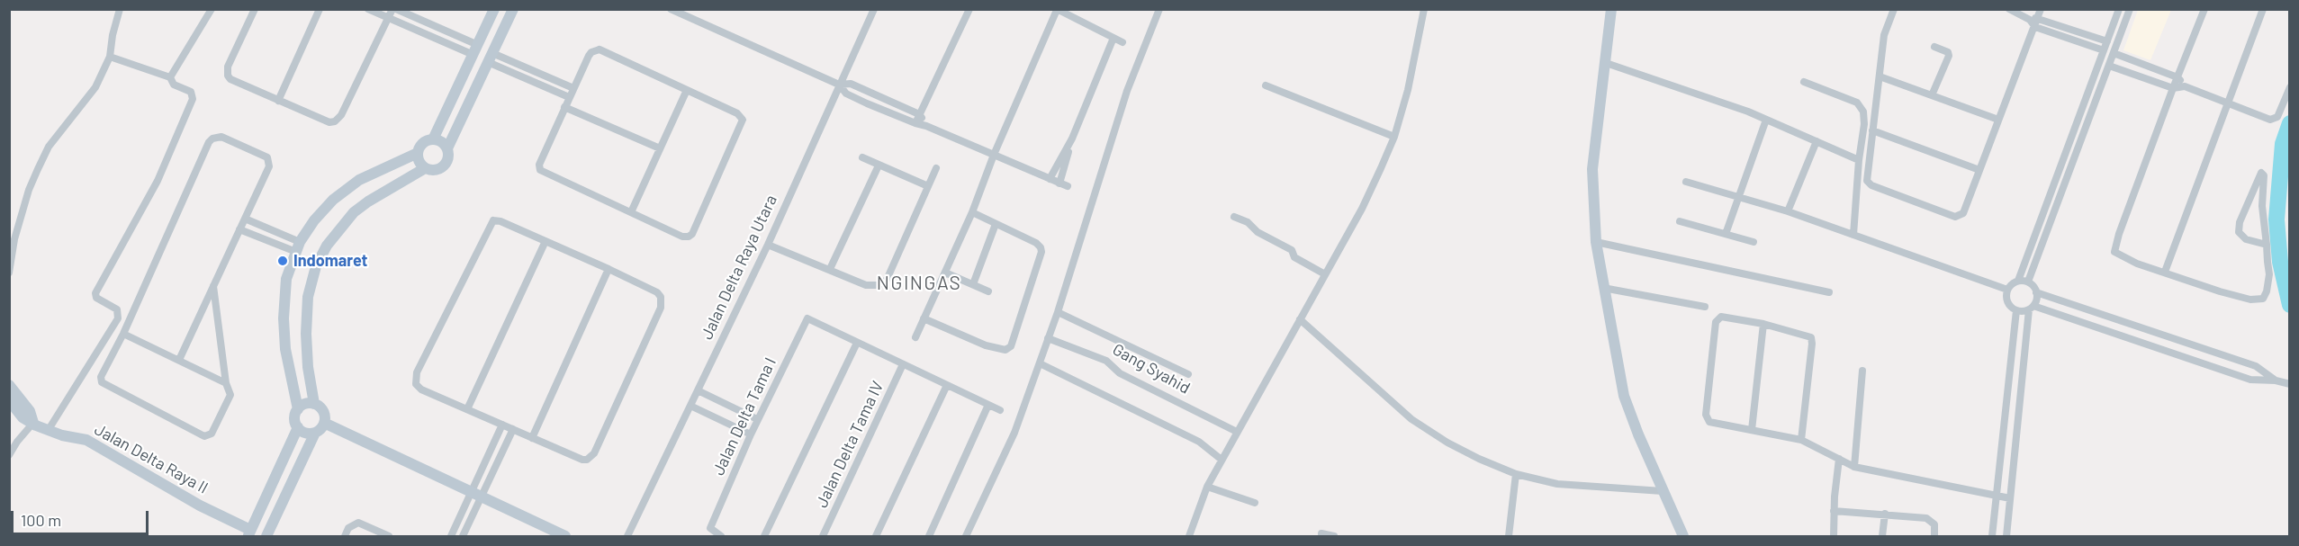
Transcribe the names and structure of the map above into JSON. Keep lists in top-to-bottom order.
{
  "streets": {
    "street": [
      "Jalan Delta Raya Utara",
      "Gang Syahid",
      "Jalan Delta Tama I",
      "Jalan Delta Tama IV",
      "Jalan Delta Raya II"
    ]
  },
  "districts": ["NGINGAS"],
  "places": ["Indomaret"],
  "scale_bar": "100 m"
}
